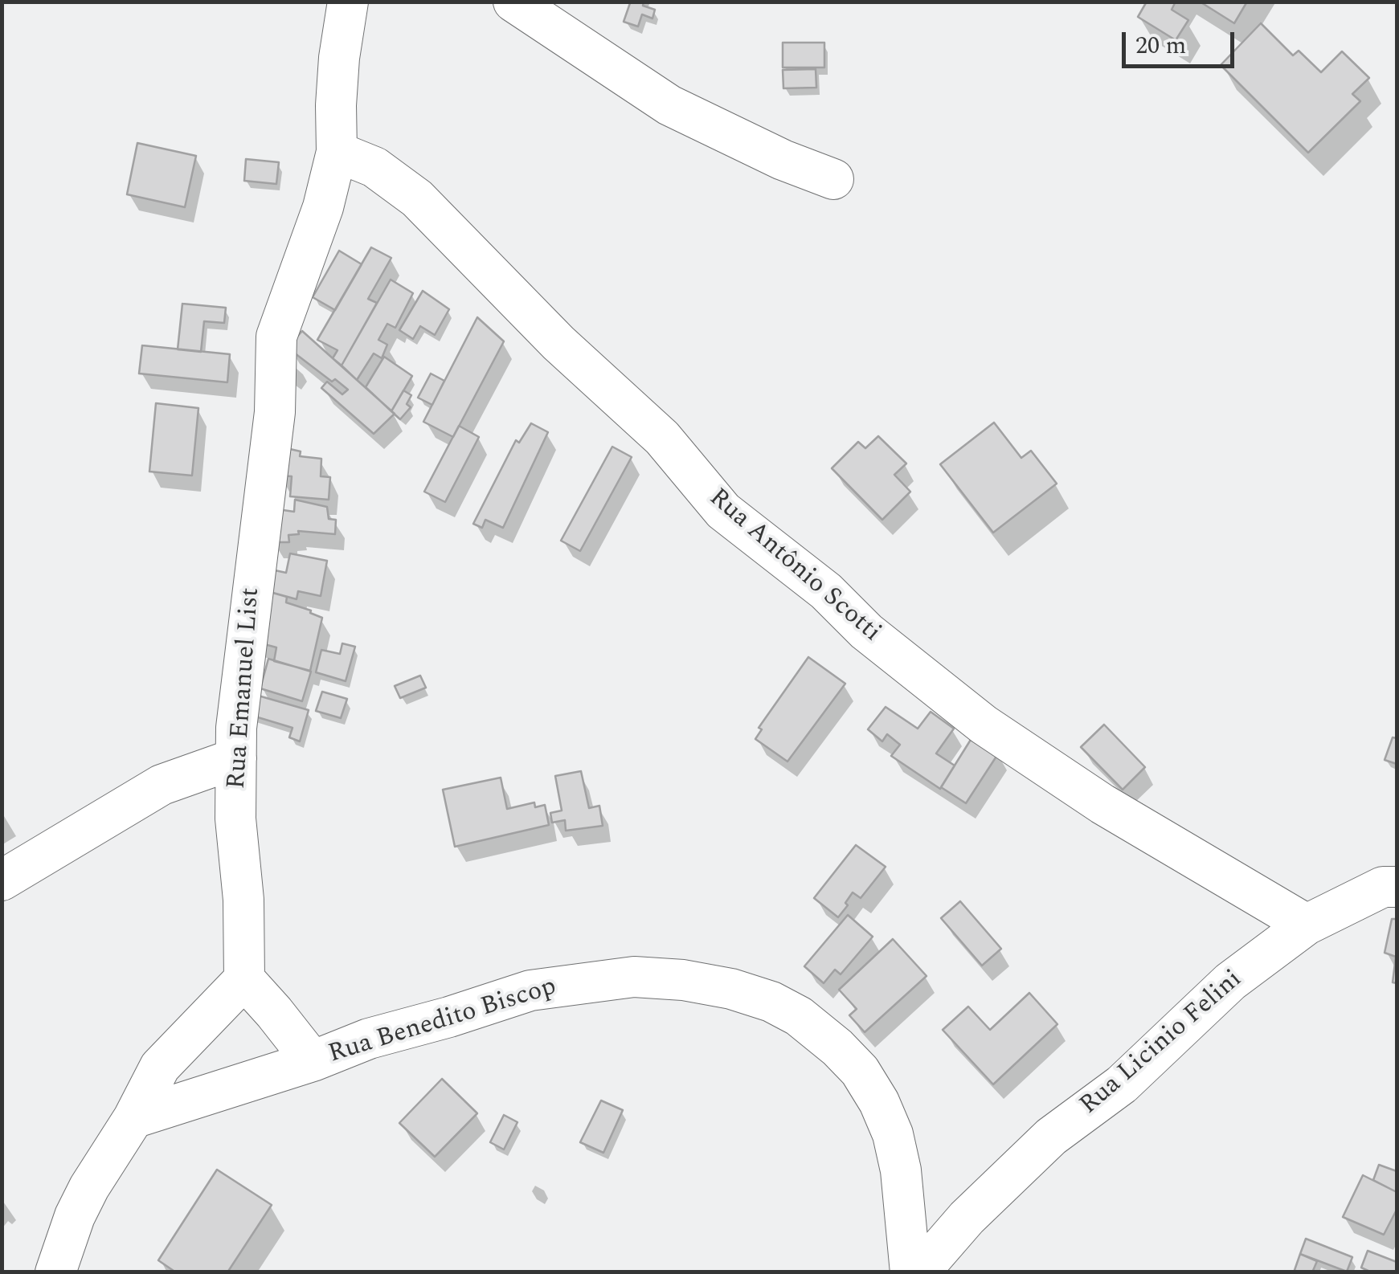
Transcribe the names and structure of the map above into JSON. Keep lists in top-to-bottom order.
{
  "streets": {
    "street": [
      "Rua Antônio Scotti",
      "Rua Emanuel List",
      "Rua Benedito Biscop",
      "Rua Licinio Felini"
    ]
  },
  "crossings": [
    ["Rua Antônio Scotti", "Rua Emanuel List"],
    ["Rua Antônio Scotti", "Rua Licinio Felini"]
  ],
  "scale_bar": "20 m"
}
